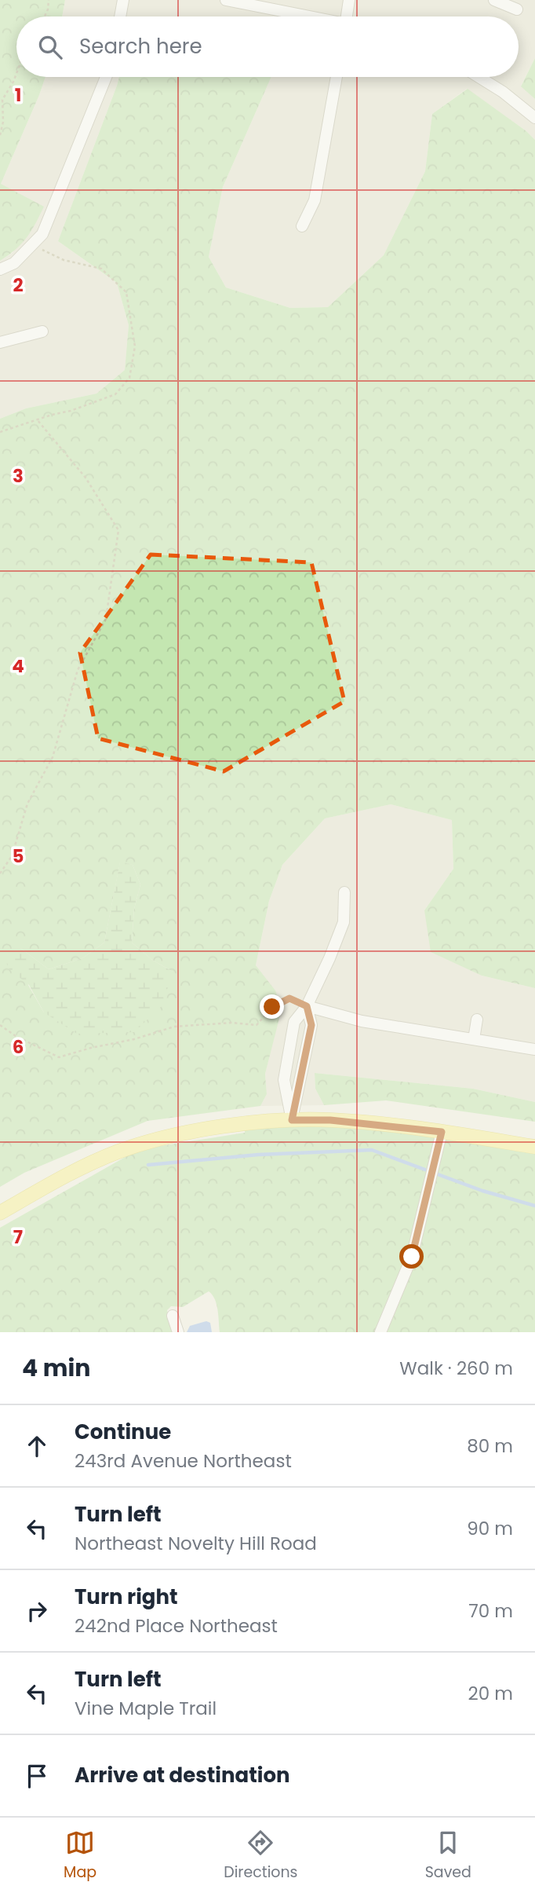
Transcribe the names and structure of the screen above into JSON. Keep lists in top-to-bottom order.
{
  "page": {
    "search": "Search here",
    "heading": ["4 min", "Walk · 260 m"],
    "list": [
      ["Continue", "243rd Avenue Northeast", "80 m"],
      ["Turn left", "Northeast Novelty Hill Road", "90 m"],
      ["Turn right", "242nd Place Northeast", "70 m"],
      ["Turn left", "Vine Maple Trail", "20 m"],
      "Arrive at destination"
    ],
    "nav": ["Map", "Directions", "Saved"]
  },
  "grid": {
    "rows": [
      "1",
      "2",
      "3",
      "4",
      "5",
      "6",
      "7"
    ]
  }
}
